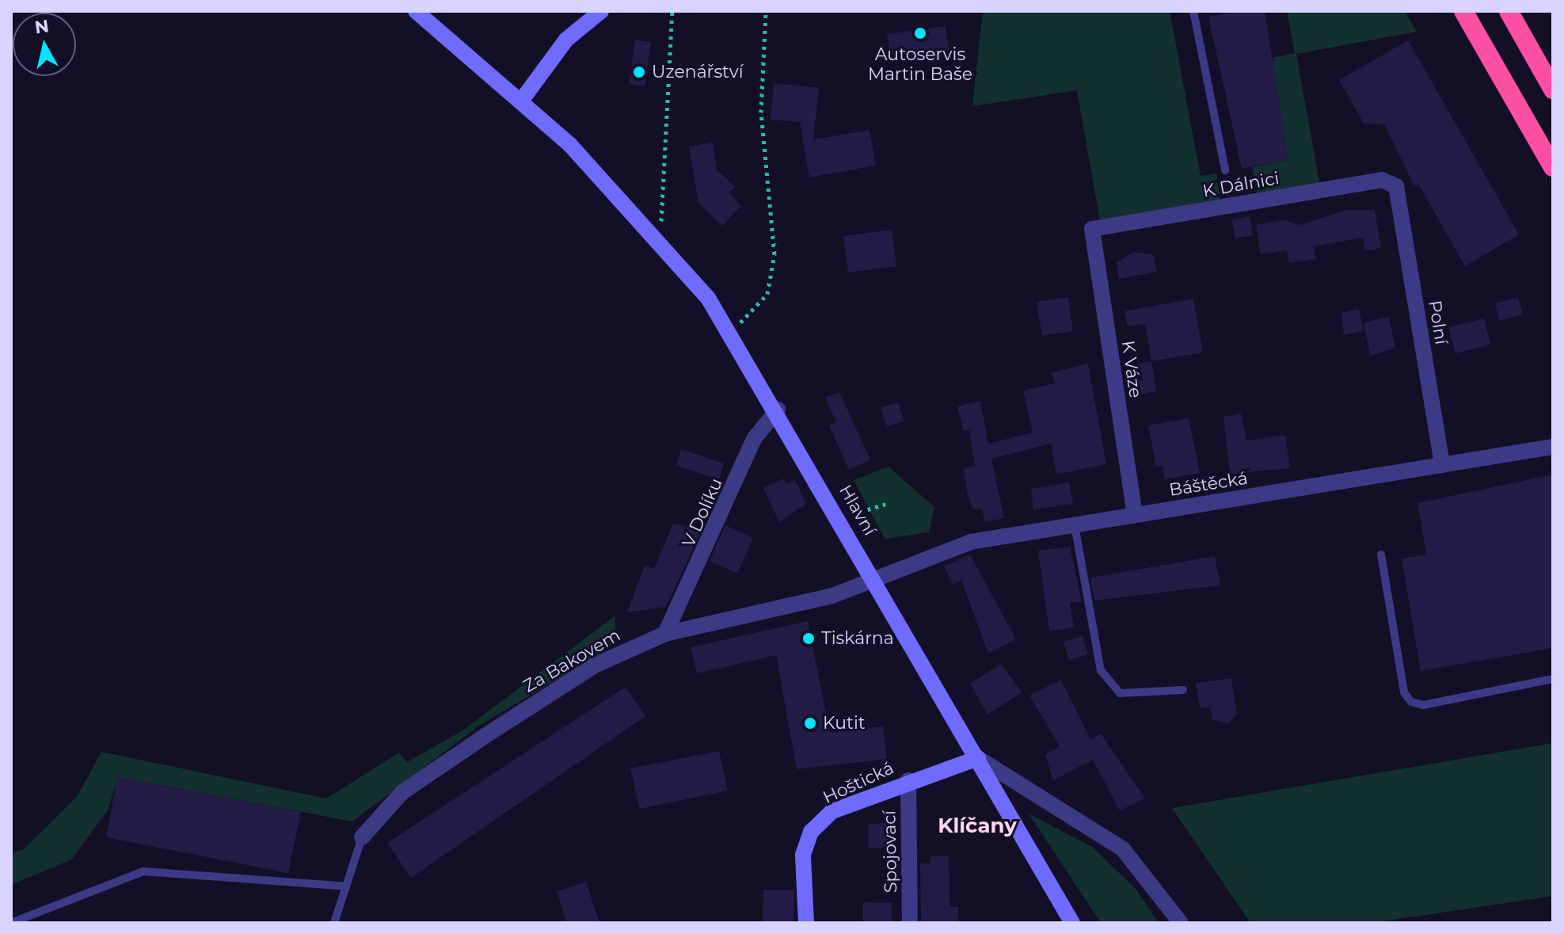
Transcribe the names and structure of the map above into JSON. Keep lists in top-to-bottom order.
{
  "streets": {
    "main road": ["Hlavní", "Hoštická"],
    "street": [
      "K Dálnici",
      "Polní",
      "K Váze",
      "Báštěcká",
      "V Dolíku",
      "Za Bakovem",
      "Spojovací"
    ]
  },
  "crossings": [
    ["K Dálnici", "Polní"],
    ["K Dálnici", "K Váze"],
    ["Polní", "Báštěcká"],
    ["K Váze", "Báštěcká"],
    ["Báštěcká", "Hlavní"],
    ["Báštěcká", "Za Bakovem"],
    ["Hlavní", "V Dolíku"],
    ["Hlavní", "Za Bakovem"],
    ["Hlavní", "Hoštická"],
    ["V Dolíku", "Za Bakovem"],
    ["Hoštická", "Spojovací"]
  ],
  "districts": ["Klíčany"],
  "places": [
    "Autoservis Martin Baše",
    "Uzenářství",
    "Tiskárna",
    "Kutit"
  ],
  "north": "top"
}
